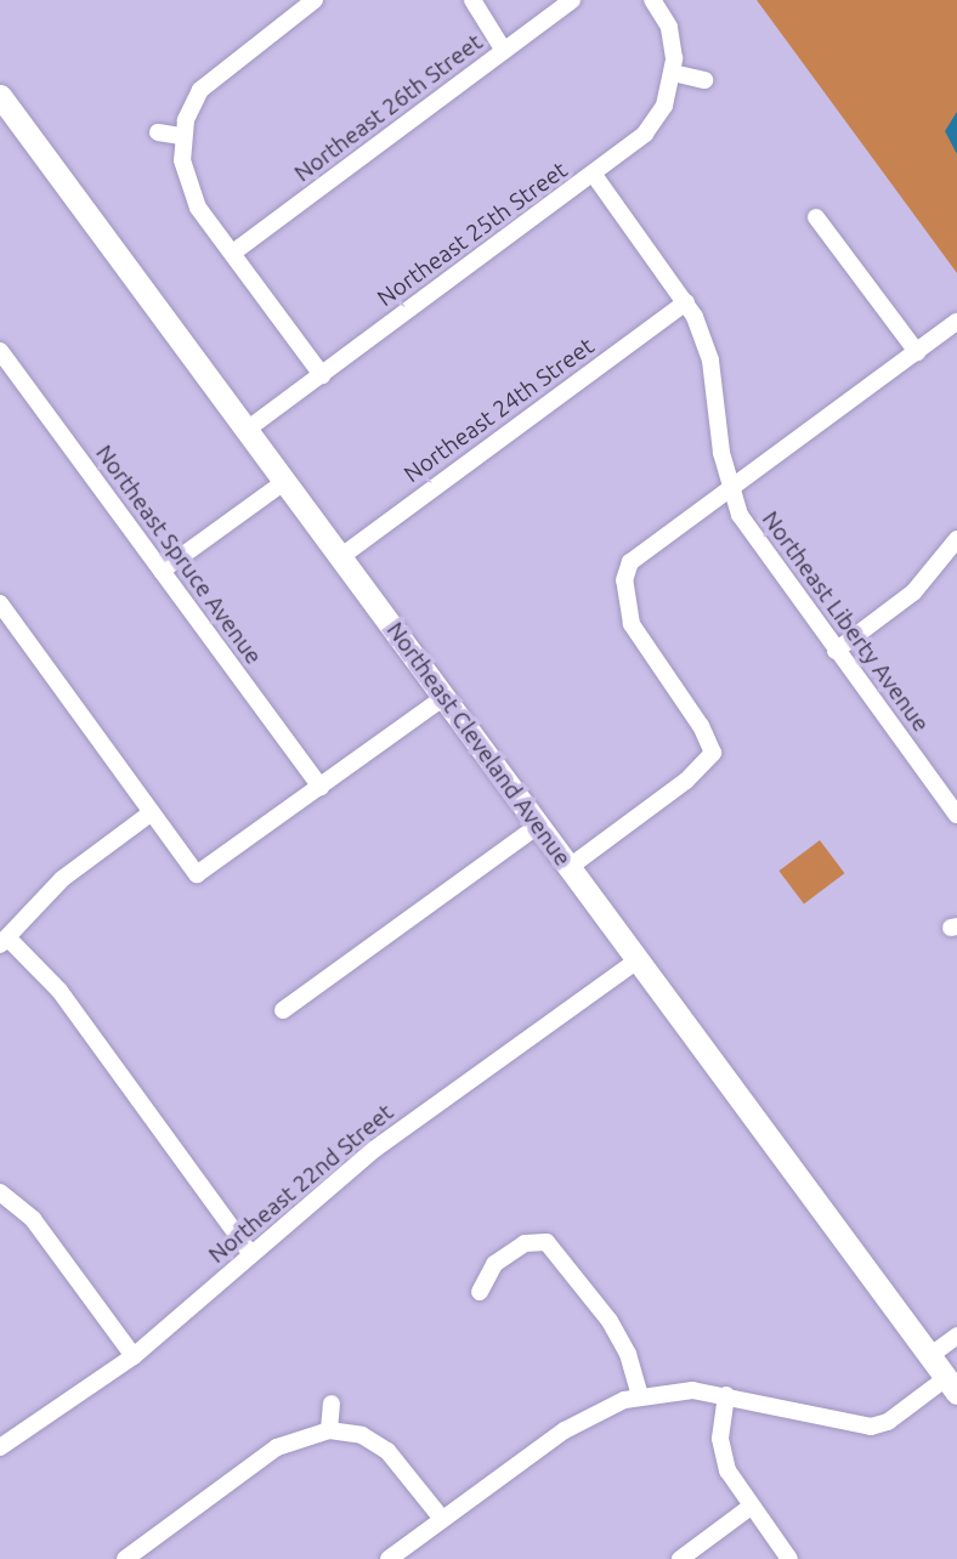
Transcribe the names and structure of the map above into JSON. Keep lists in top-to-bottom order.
{
  "streets": {
    "street": [
      "Northeast 26th Street",
      "Northeast 25th Street",
      "Northeast 24th Street",
      "Northeast Spruce Avenue",
      "Northeast Liberty Avenue",
      "Northeast Cleveland Avenue",
      "Northeast 22nd Street"
    ]
  },
  "crossings": [
    ["Northeast 25th Street", "Northeast Liberty Avenue"],
    ["Northeast 25th Street", "Northeast Cleveland Avenue"],
    ["Northeast 24th Street", "Northeast Liberty Avenue"],
    ["Northeast 24th Street", "Northeast Cleveland Avenue"],
    ["Northeast Cleveland Avenue", "Northeast 22nd Street"]
  ]
}
